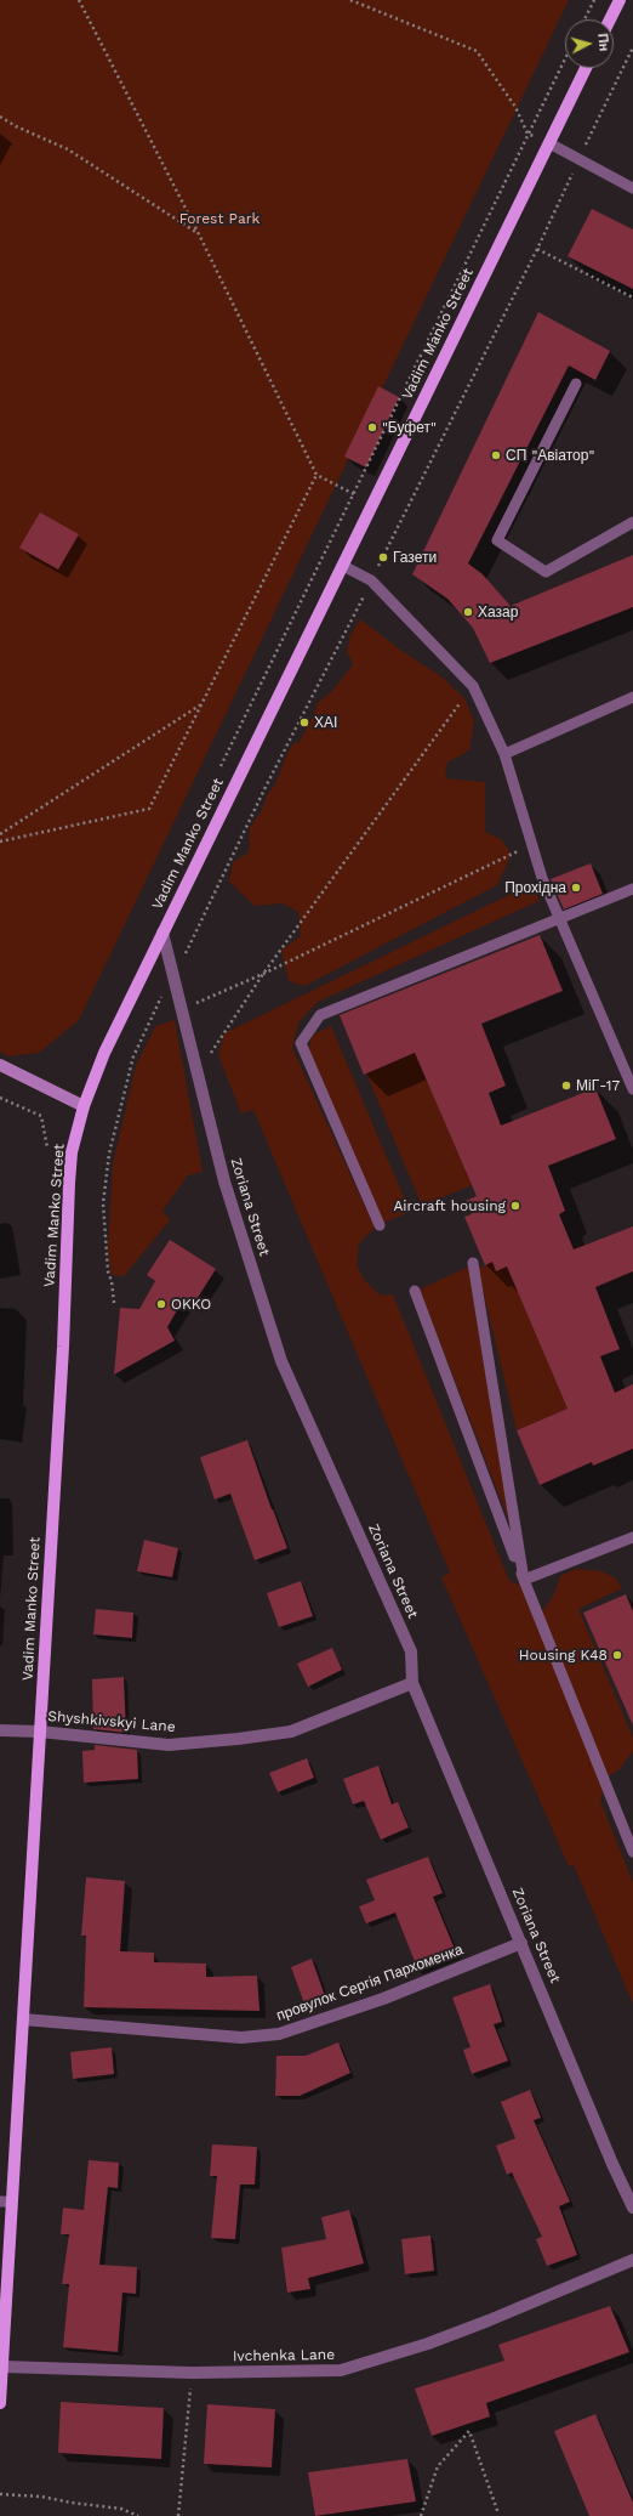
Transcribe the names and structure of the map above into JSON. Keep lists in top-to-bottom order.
{
  "streets": {
    "main road": ["Vadim Manko Street"],
    "street": [
      "Zoriana Street",
      "Shyshkivskyi Lane",
      "провулок Сергія Пархоменка",
      "Ivchenka Lane"
    ]
  },
  "crossings": [
    ["Vadim Manko Street", "Zoriana Street"],
    ["Vadim Manko Street", "Shyshkivskyi Lane"],
    ["Vadim Manko Street", "провулок Сергія Пархоменка"],
    ["Vadim Manko Street", "Ivchenka Lane"],
    ["Zoriana Street", "Shyshkivskyi Lane"],
    ["Zoriana Street", "провулок Сергія Пархоменка"]
  ],
  "parks": ["Forest Park"],
  "places": [
    "\"Буфет\"",
    "СП \"Авіатор\"",
    "Газети",
    "Хазар",
    "ХАІ",
    "Прохідна",
    "МіГ-17",
    "Aircraft housing",
    "OKKO",
    "Housing K48"
  ],
  "north": "right"
}
